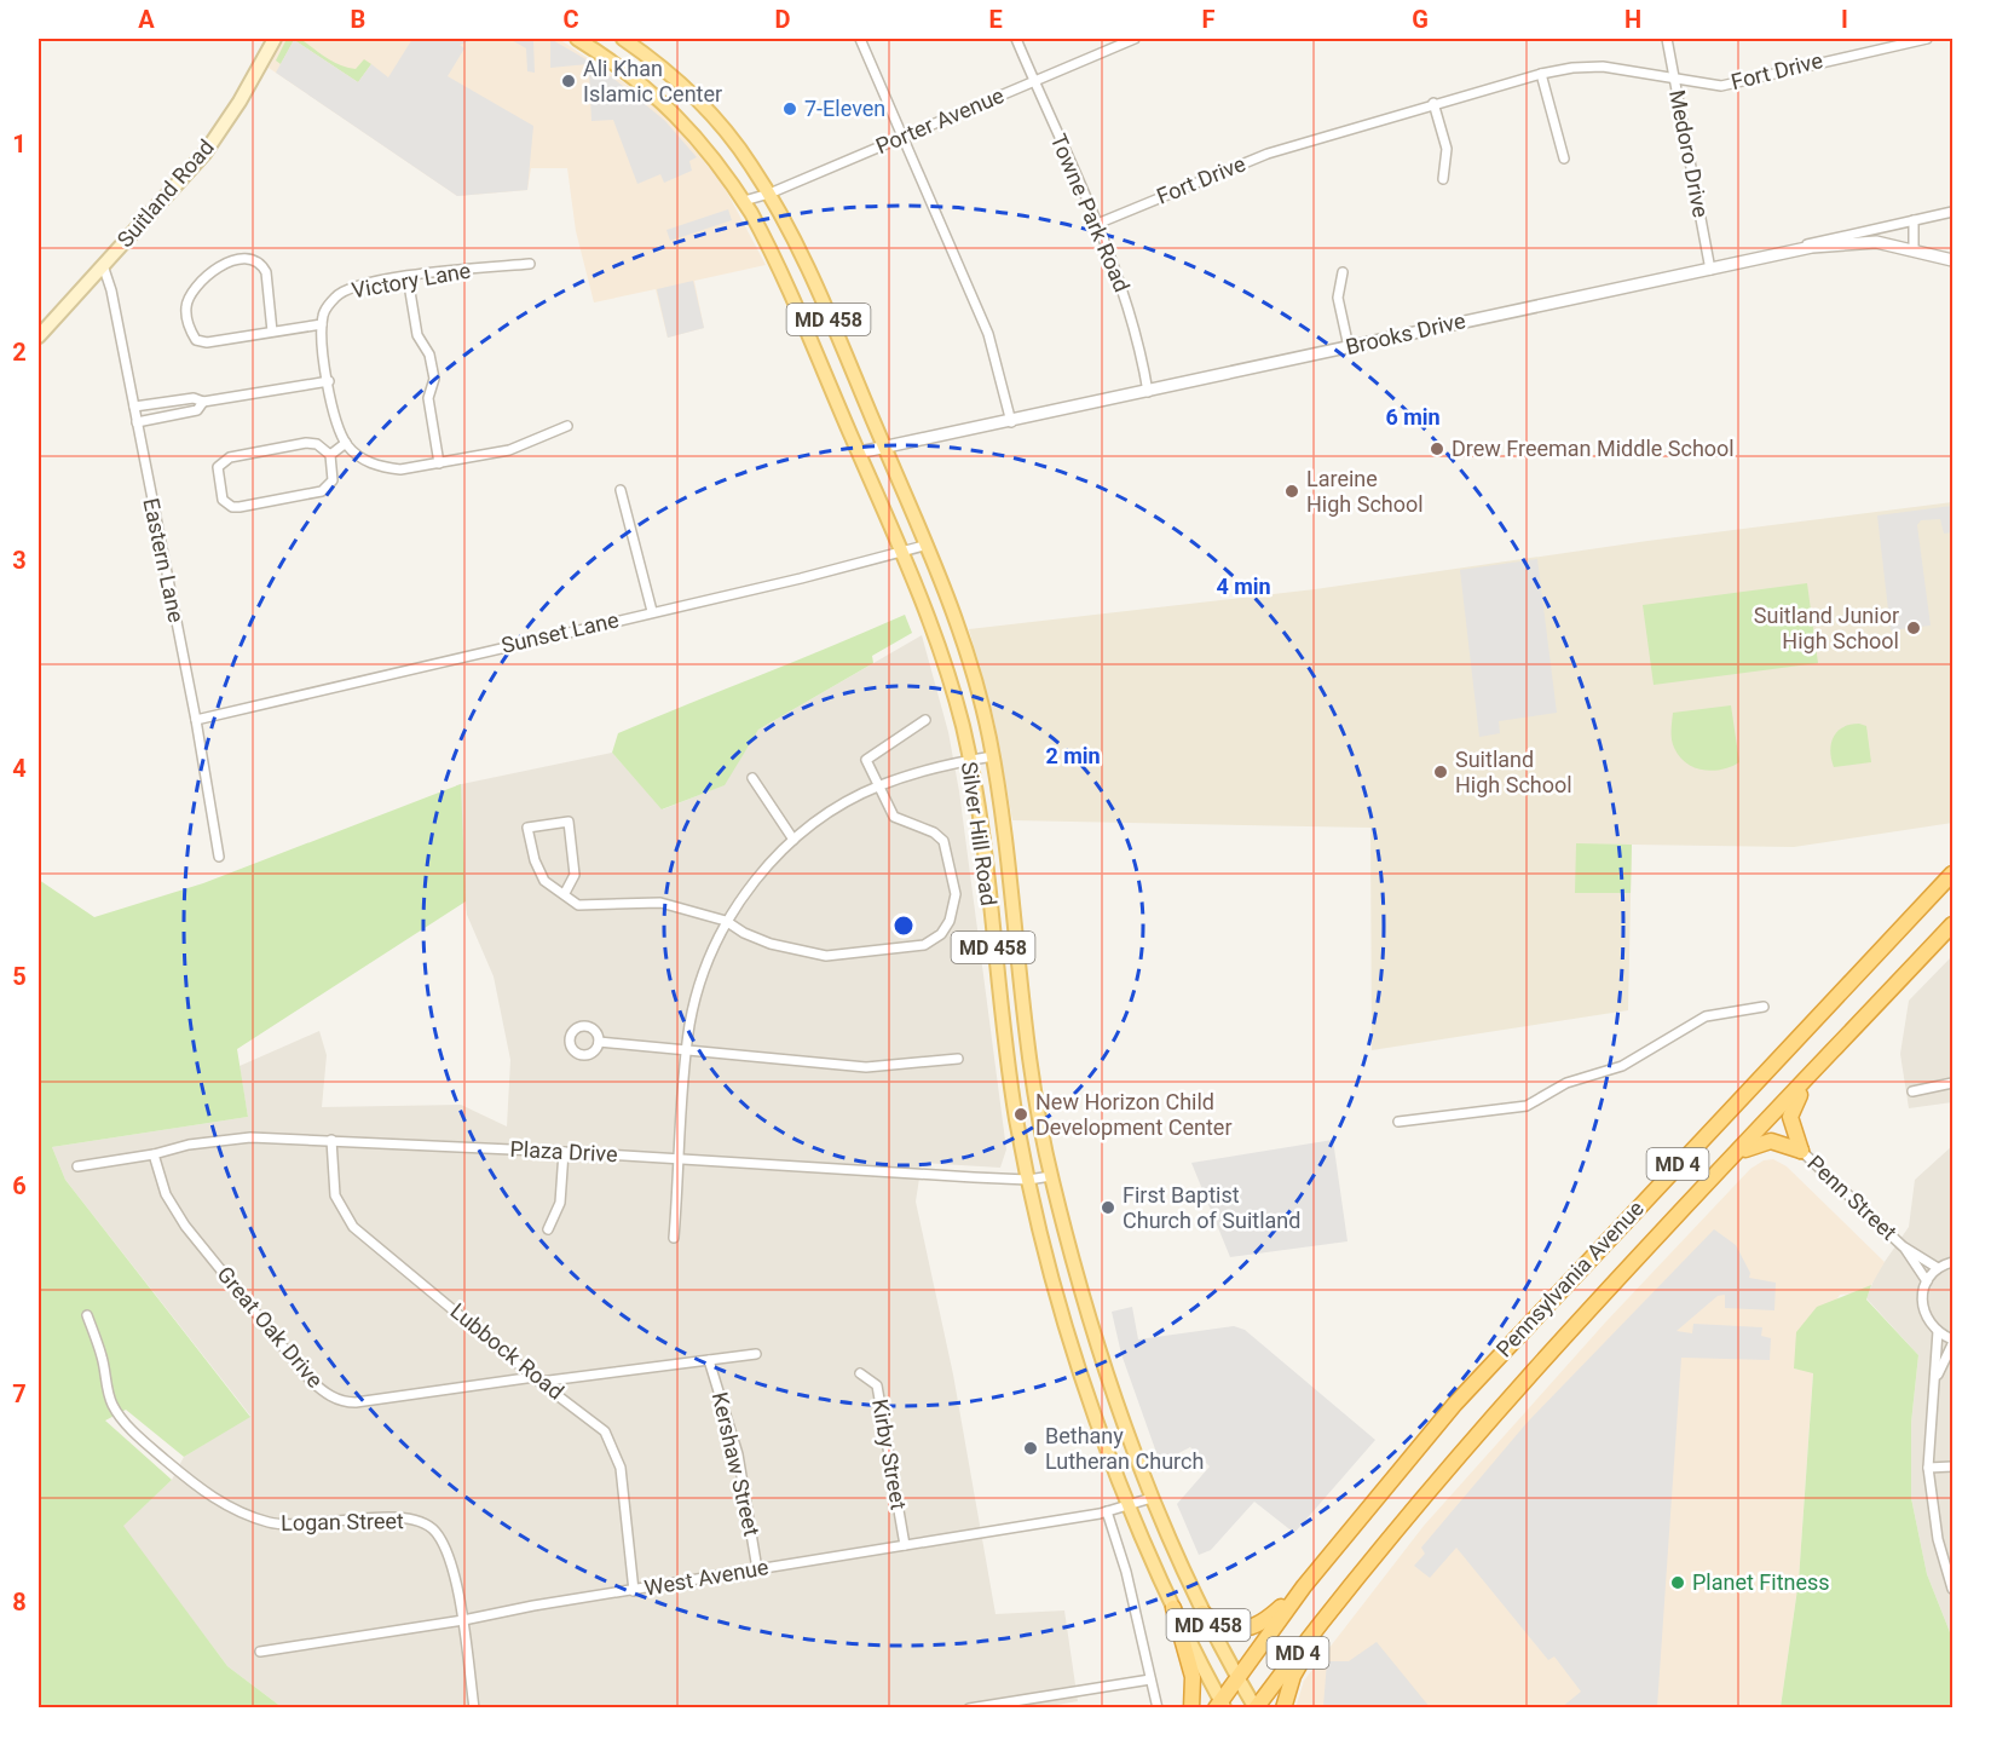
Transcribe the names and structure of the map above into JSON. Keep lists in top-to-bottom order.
{
  "streets": {
    "highway": ["MD 4", "Pennsylvania Avenue"],
    "main road": ["Suitland Road", "MD 458", "Silver Hill Road"],
    "street": [
      "Fort Drive",
      "Porter Avenue",
      "Medoro Drive",
      "Towne Park Road",
      "Victory Lane",
      "Brooks Drive",
      "Eastern Lane",
      "Sunset Lane",
      "Plaza Drive",
      "Penn Street",
      "Great Oak Drive",
      "Lubbock Road",
      "Kirby Street",
      "Kershaw Street",
      "Logan Street",
      "West Avenue"
    ]
  },
  "crossings": [
    ["Fort Drive", "Medoro Drive"],
    ["Fort Drive", "Towne Park Road"],
    ["Porter Avenue", "Towne Park Road"],
    ["Porter Avenue", "Silver Hill Road"],
    ["Medoro Drive", "Brooks Drive"],
    ["Suitland Road", "Eastern Lane"],
    ["Towne Park Road", "Brooks Drive"],
    ["Brooks Drive", "Silver Hill Road"],
    ["Eastern Lane", "Sunset Lane"],
    ["Sunset Lane", "Silver Hill Road"],
    ["Silver Hill Road", "Plaza Drive"],
    ["Silver Hill Road", "Pennsylvania Avenue"],
    ["Silver Hill Road", "West Avenue"],
    ["Plaza Drive", "Great Oak Drive"],
    ["Plaza Drive", "Lubbock Road"],
    ["Great Oak Drive", "Lubbock Road"],
    ["Great Oak Drive", "Kershaw Street"],
    ["Lubbock Road", "West Avenue"],
    ["Kirby Street", "West Avenue"],
    ["Kershaw Street", "West Avenue"],
    ["Logan Street", "West Avenue"]
  ],
  "places": [
    "Ali Khan Islamic Center",
    "7-Eleven",
    "Drew Freeman Middle School",
    "Lareine High School",
    "Suitland Junior High School",
    "Suitland High School",
    "New Horizon Child Development Center",
    "First Baptist Church of Suitland",
    "Bethany Lutheran Church",
    "Planet Fitness"
  ],
  "grid": {
    "columns": [
      "A",
      "B",
      "C",
      "D",
      "E",
      "F",
      "G",
      "H",
      "I"
    ],
    "rows": [
      "1",
      "2",
      "3",
      "4",
      "5",
      "6",
      "7",
      "8"
    ]
  },
  "rings": ["6 min", "4 min", "2 min"]
}
